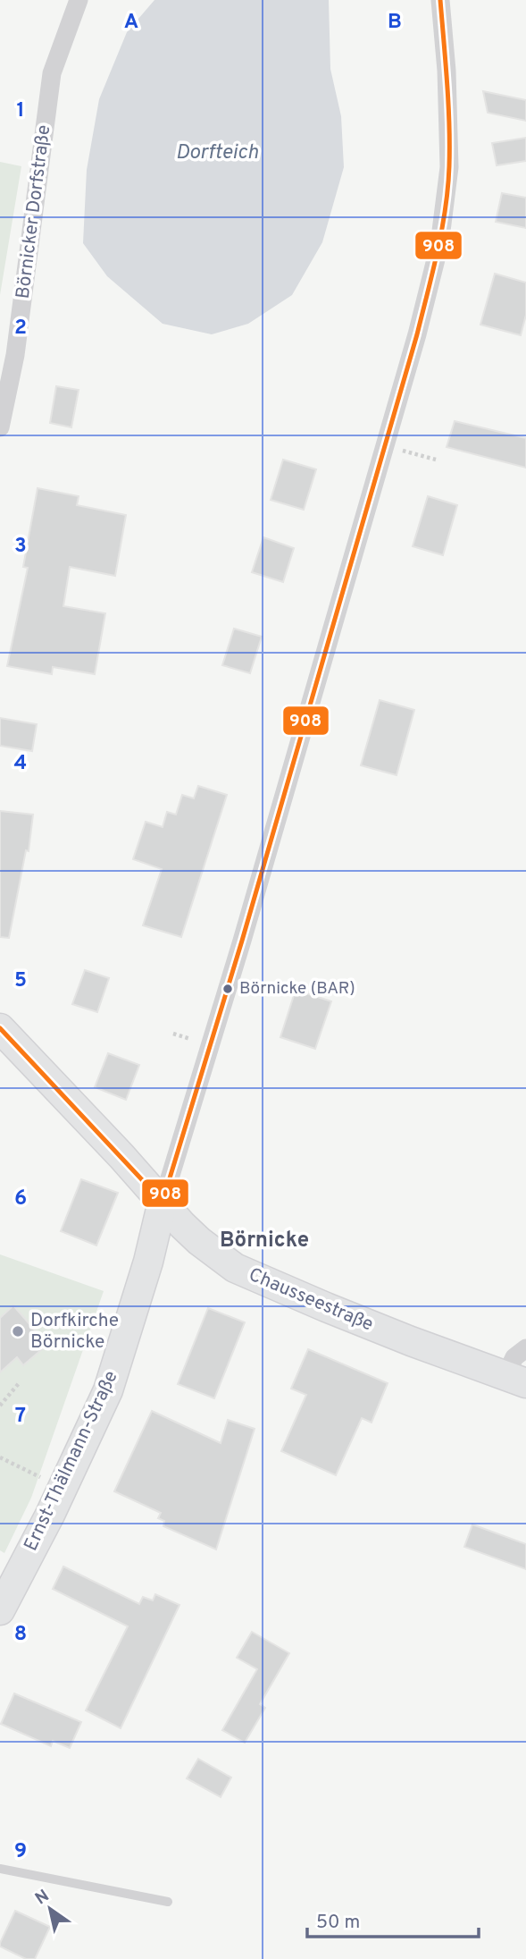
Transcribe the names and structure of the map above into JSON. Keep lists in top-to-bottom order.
{
  "streets": {
    "main road": ["Chausseestraße", "Ernst-Thälmann-Straße"],
    "street": ["Börnicker Dorfstraße"]
  },
  "crossings": [
    ["Chausseestraße", "Ernst-Thälmann-Straße"]
  ],
  "districts": ["Börnicke"],
  "water": ["Dorfteich"],
  "places": ["Börnicke (BAR)", "Dorfkirche Börnicke"],
  "lines": ["transit line 908"],
  "scale_bar": "50 m",
  "north": "top left",
  "grid": {
    "columns": ["A", "B"],
    "rows": [
      "1",
      "2",
      "3",
      "4",
      "5",
      "6",
      "7",
      "8",
      "9"
    ]
  }
}
